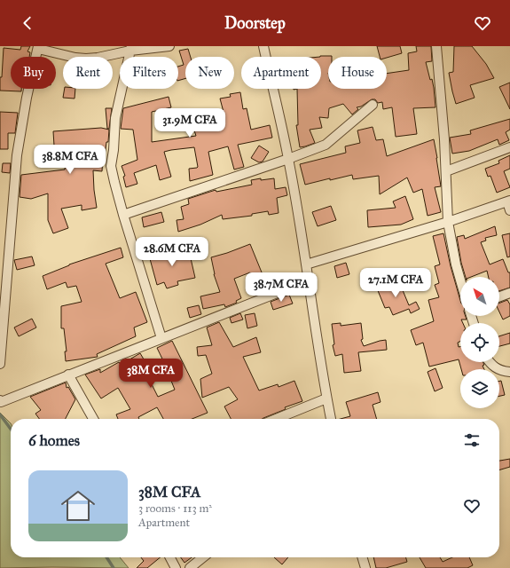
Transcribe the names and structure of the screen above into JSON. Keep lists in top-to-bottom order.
{
  "north": "top left",
  "page": {
    "header": "Doorstep",
    "chip": [
      "Buy",
      "Rent",
      "Filters",
      "New",
      "Apartment",
      "House"
    ],
    "price": [
      "31.9M CFA",
      "38.8M CFA",
      "28.6M CFA",
      "27.1M CFA",
      "38.7M CFA",
      "38M CFA"
    ],
    "heading": "6 homes",
    "list": [
      {
        "name": "38M CFA",
        "note": "3 rooms · 113 m² · Apartment"
      }
    ]
  }
}
